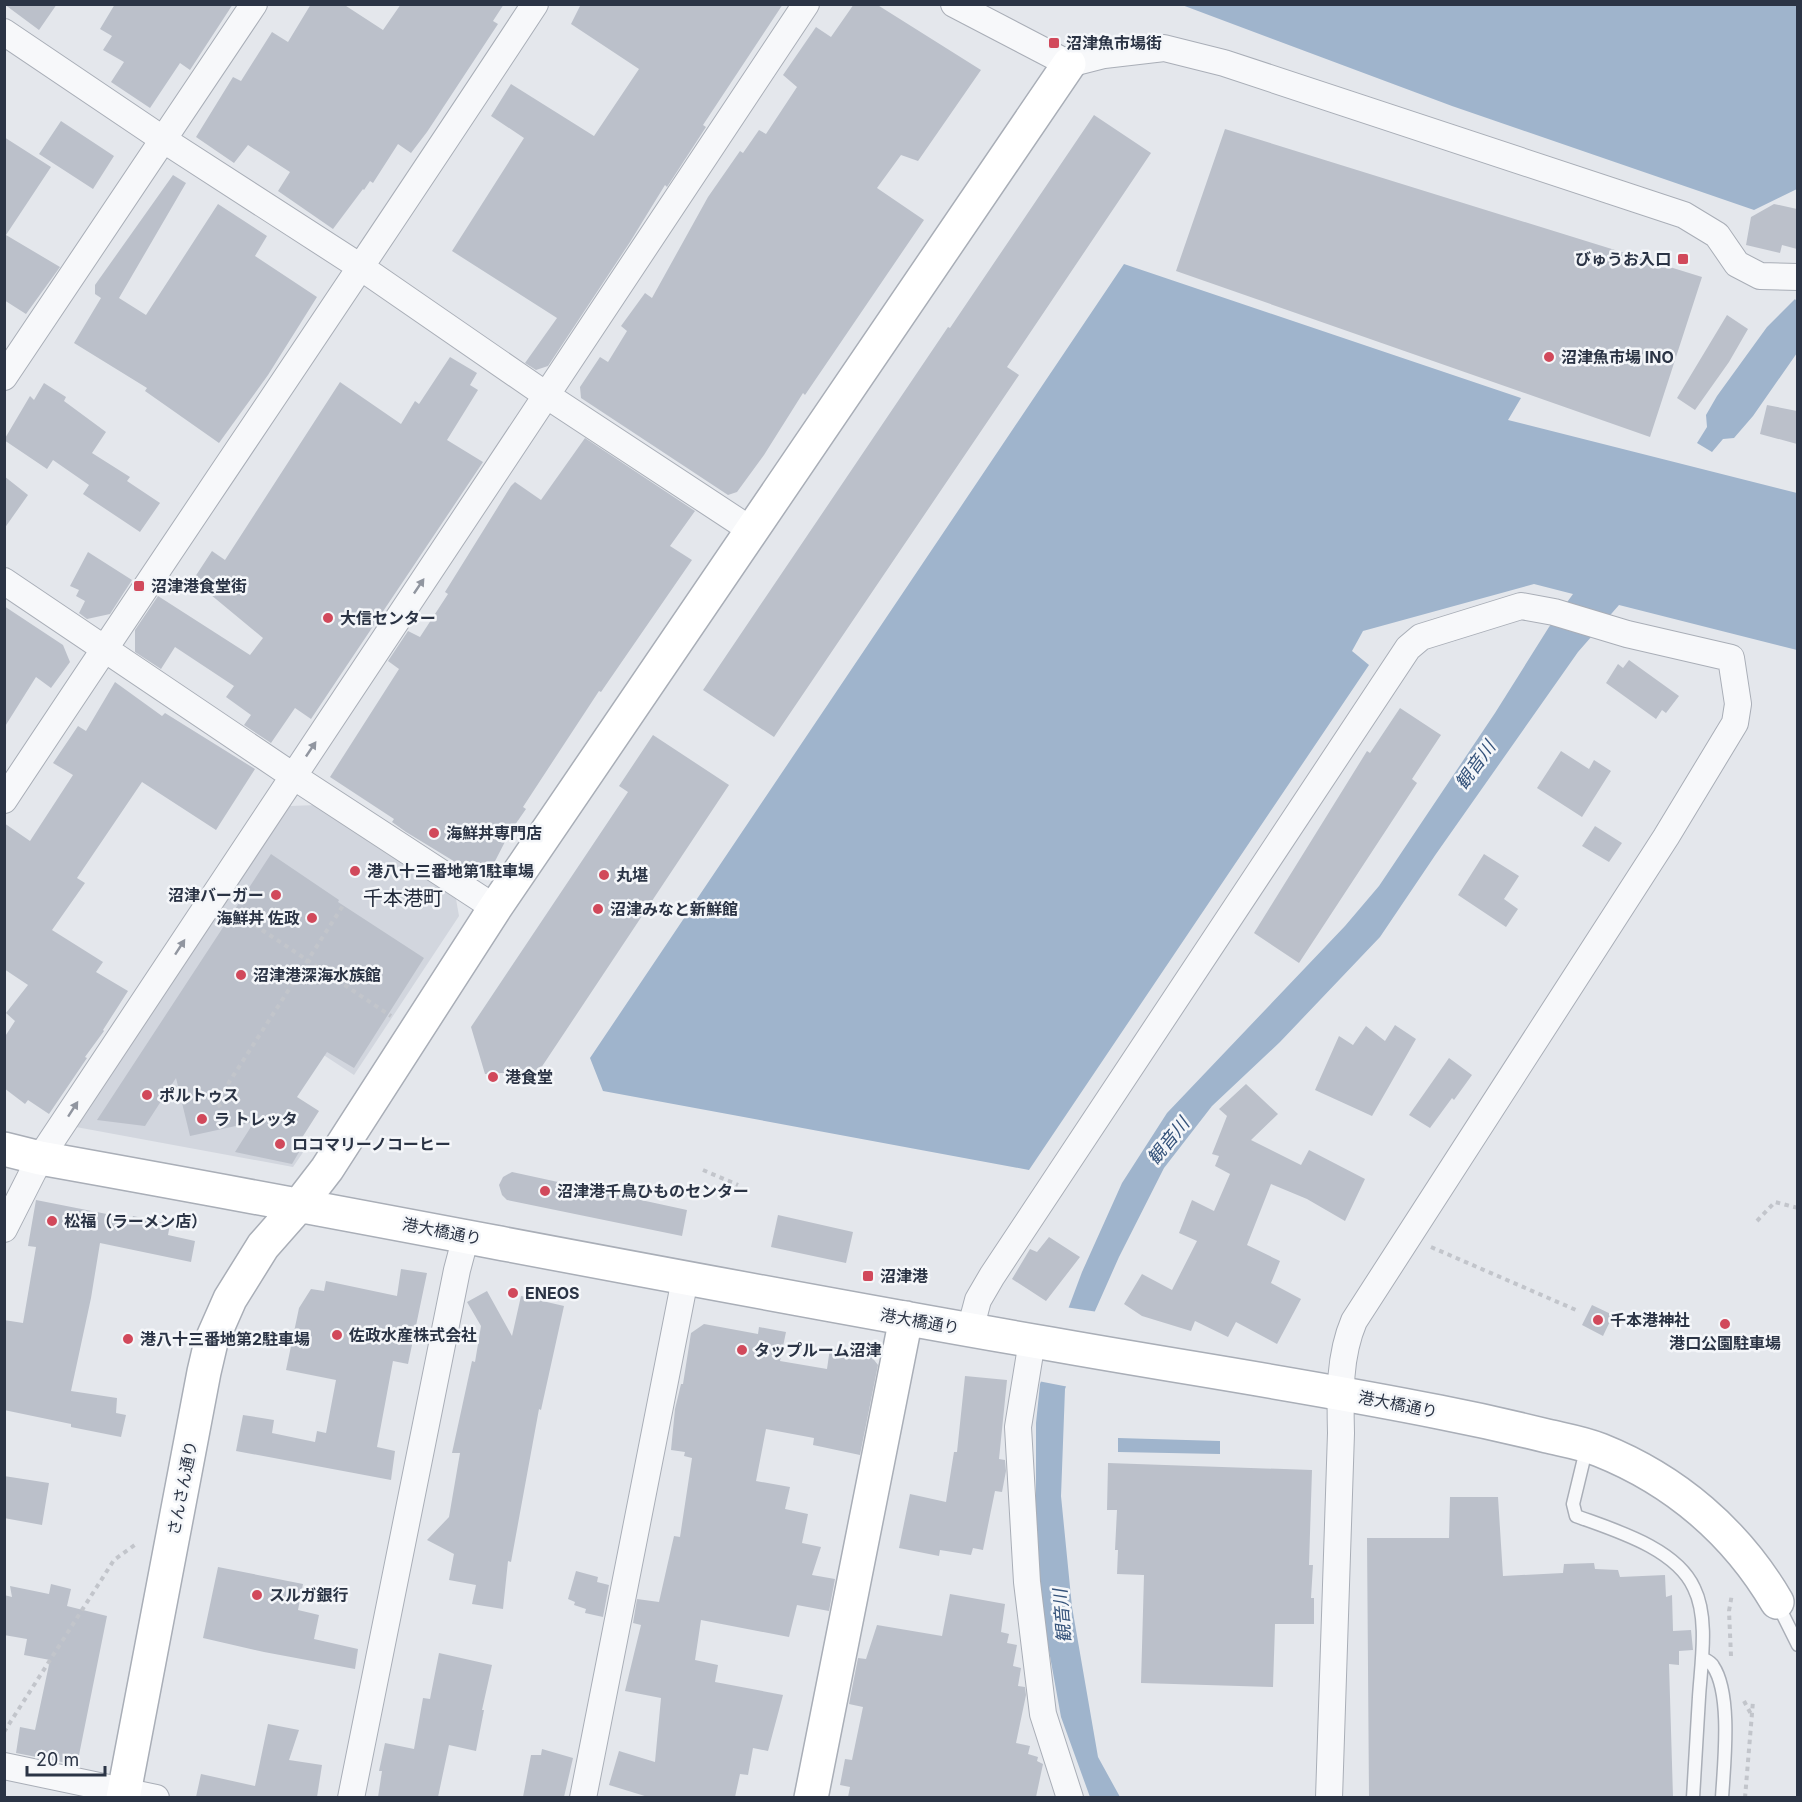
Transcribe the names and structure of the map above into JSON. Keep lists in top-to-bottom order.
{
  "streets": {
    "street": ["港大橋通り", "さんさん通り"]
  },
  "crossings": [
    ["港大橋通り", "さんさん通り"]
  ],
  "districts": ["千本港町"],
  "water": ["観音川"],
  "places": {
    "transit": [
      "沼津魚市場街",
      "びゅうお入口",
      "沼津港食堂街",
      "沼津港"
    ],
    "other": [
      "沼津魚市場 INO",
      "大信センター",
      "海鮮丼専門店",
      "港八十三番地第1駐車場",
      "丸堪",
      "沼津バーガー",
      "沼津みなと新鮮館",
      "海鮮丼 佐政",
      "沼津港深海水族館",
      "港食堂",
      "ポルトゥス",
      "ラ トレッタ",
      "ロコマリーノコーヒー",
      "沼津港千鳥ひものセンター",
      "松福（ラーメン店）",
      "ENEOS",
      "千本港神社",
      "港口公園駐車場",
      "佐政水産株式会社",
      "港八十三番地第2駐車場",
      "タップルーム沼津",
      "スルガ銀行"
    ]
  },
  "scale_bar": "20 m"
}
